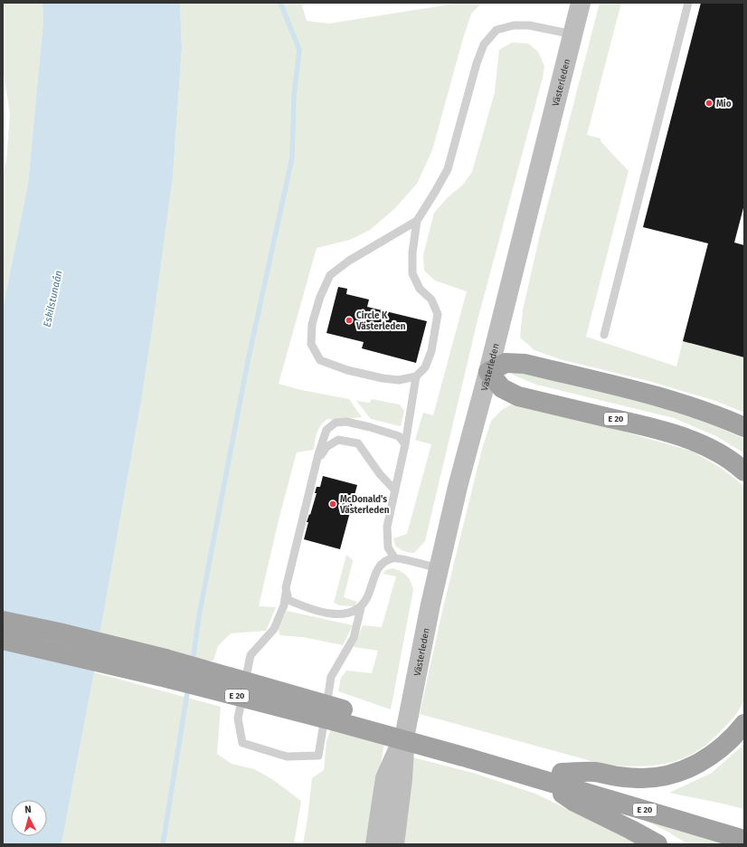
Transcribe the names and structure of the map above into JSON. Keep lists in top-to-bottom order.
{
  "streets": {
    "highway": ["E 20"],
    "main road": ["Västerleden"]
  },
  "crossings": [
    ["Västerleden", "E 20"]
  ],
  "water": ["Eskilstunaån"],
  "places": ["Mio", "Circle K Västerleden", "McDonald's Västerleden"],
  "north": "top"
}
